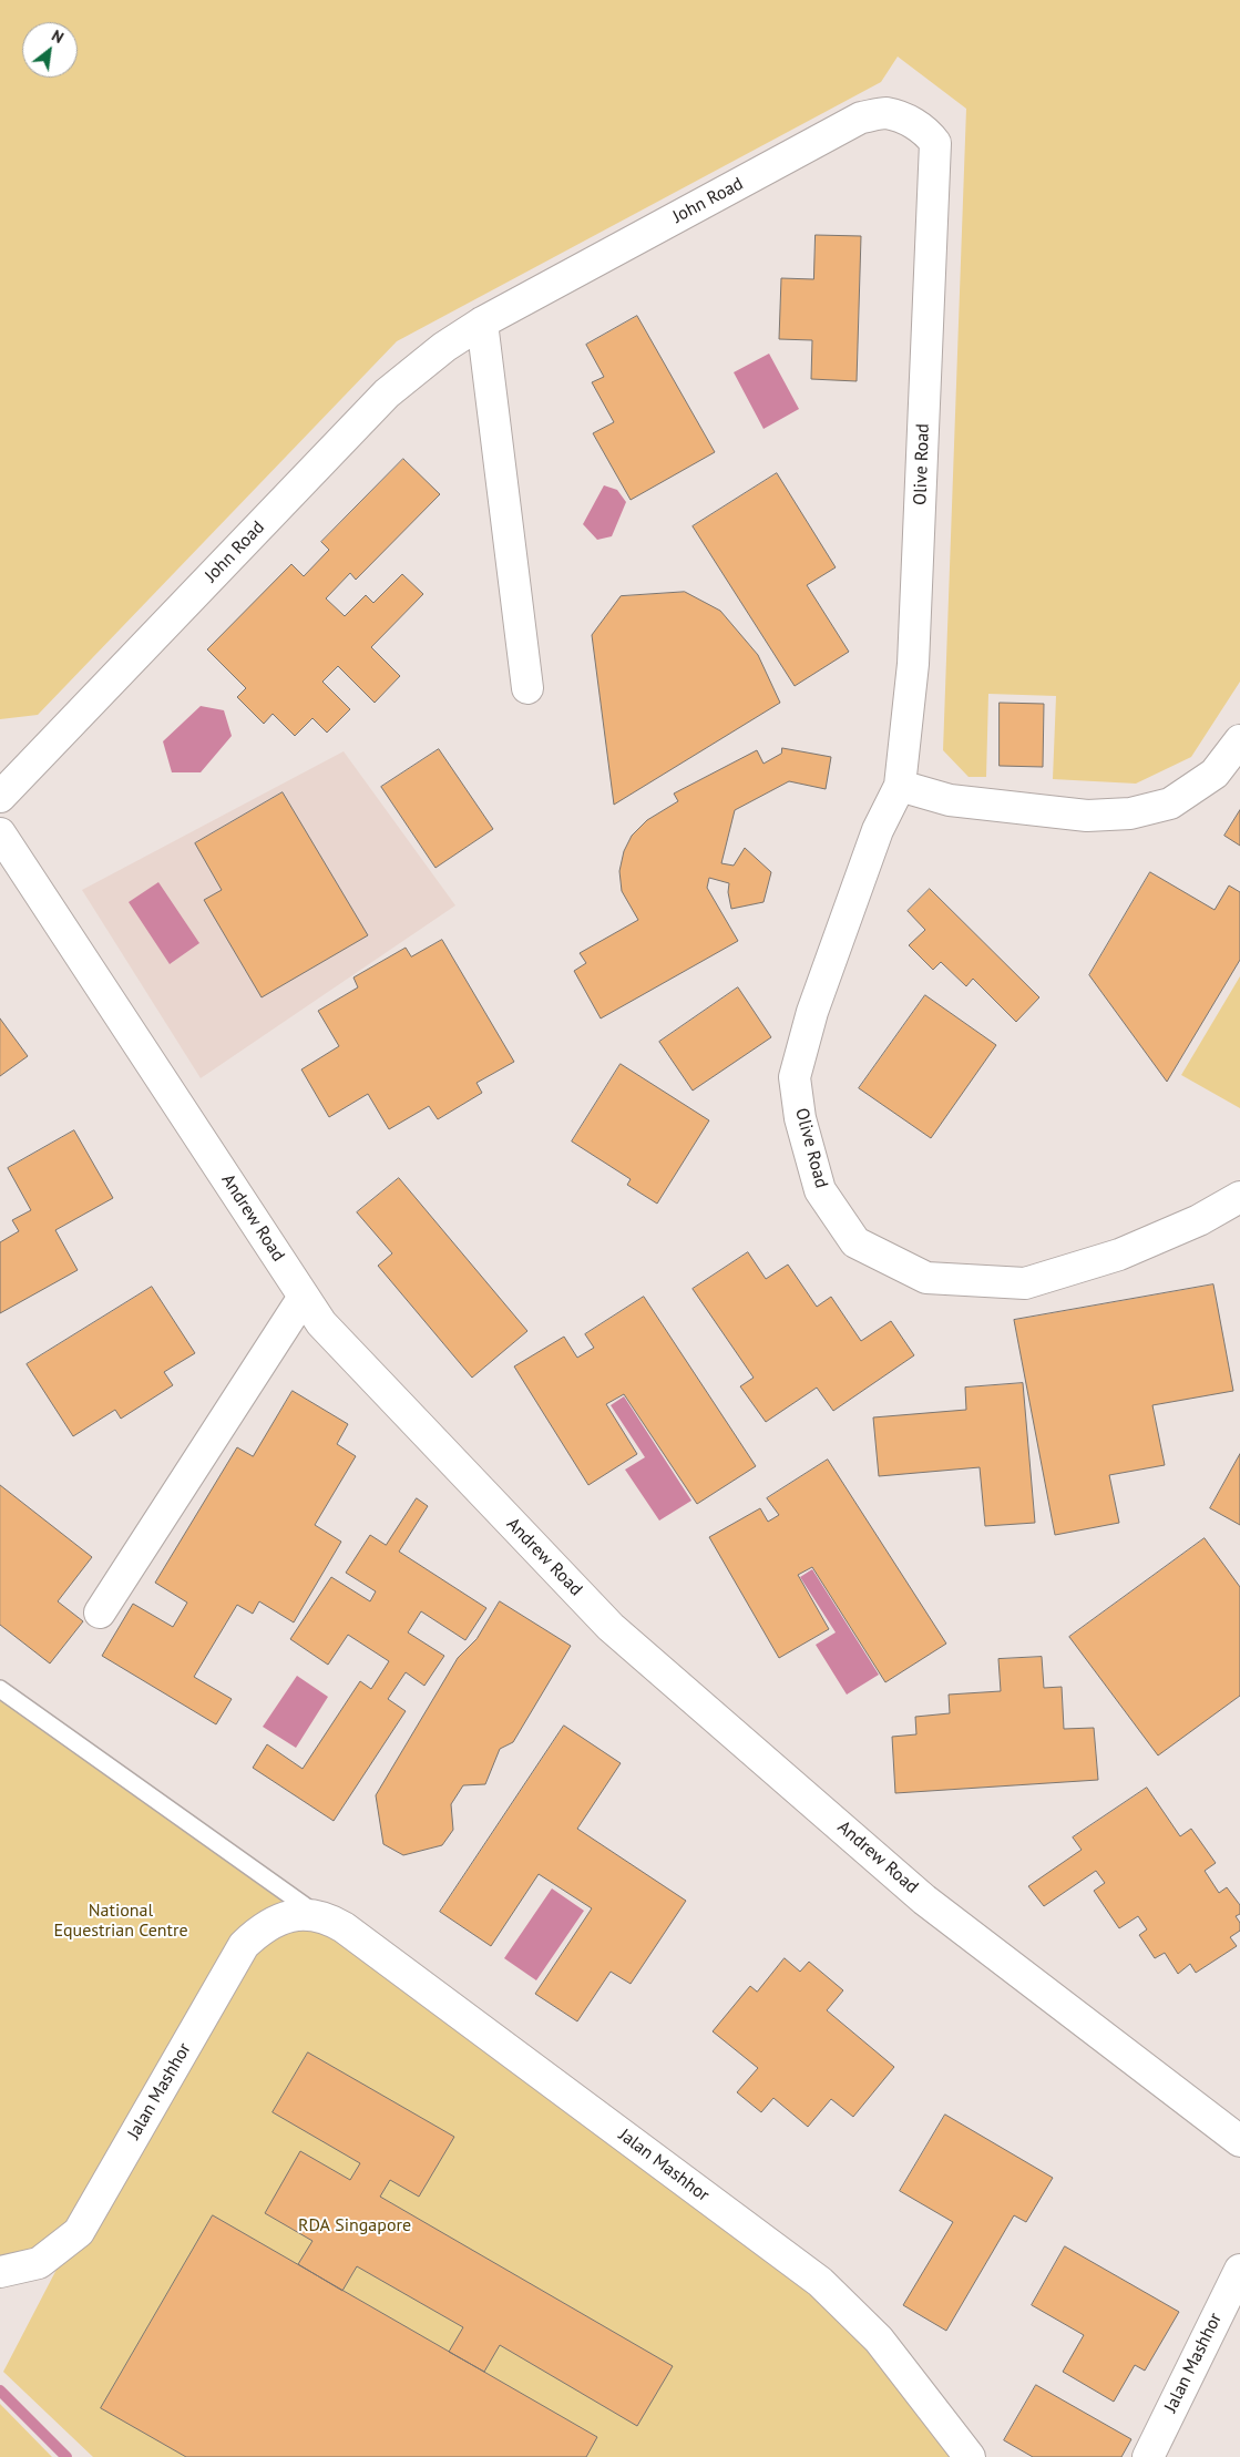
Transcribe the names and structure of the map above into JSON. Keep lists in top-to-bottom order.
{
  "streets": {
    "street": [
      "John Road",
      "Olive Road",
      "Andrew Road",
      "Jalan Mashhor"
    ]
  },
  "crossings": [
    ["John Road", "Olive Road"]
  ],
  "parks": ["National Equestrian Centre", "RDA Singapore"],
  "north": "top right"
}
